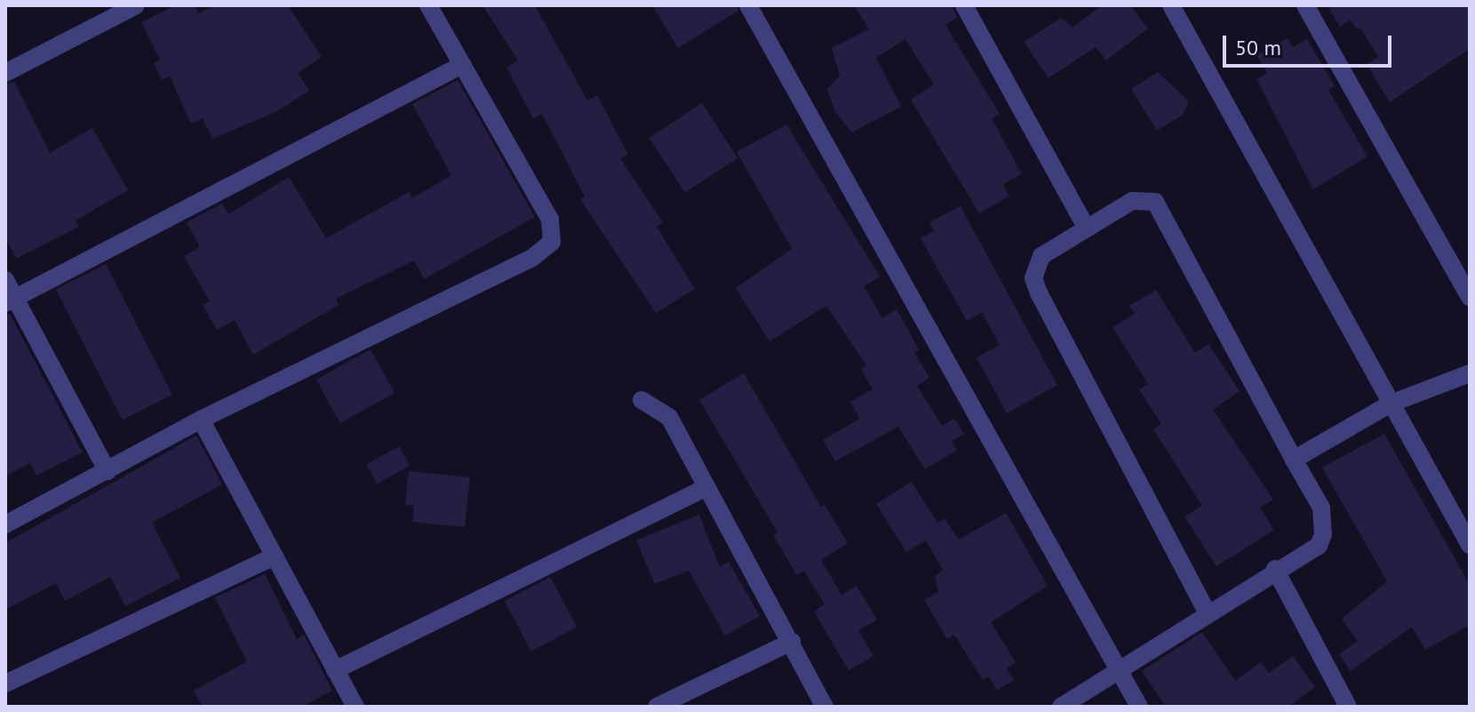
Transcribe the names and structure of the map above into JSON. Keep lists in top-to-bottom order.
{
  "scale_bar": "50 m"
}
